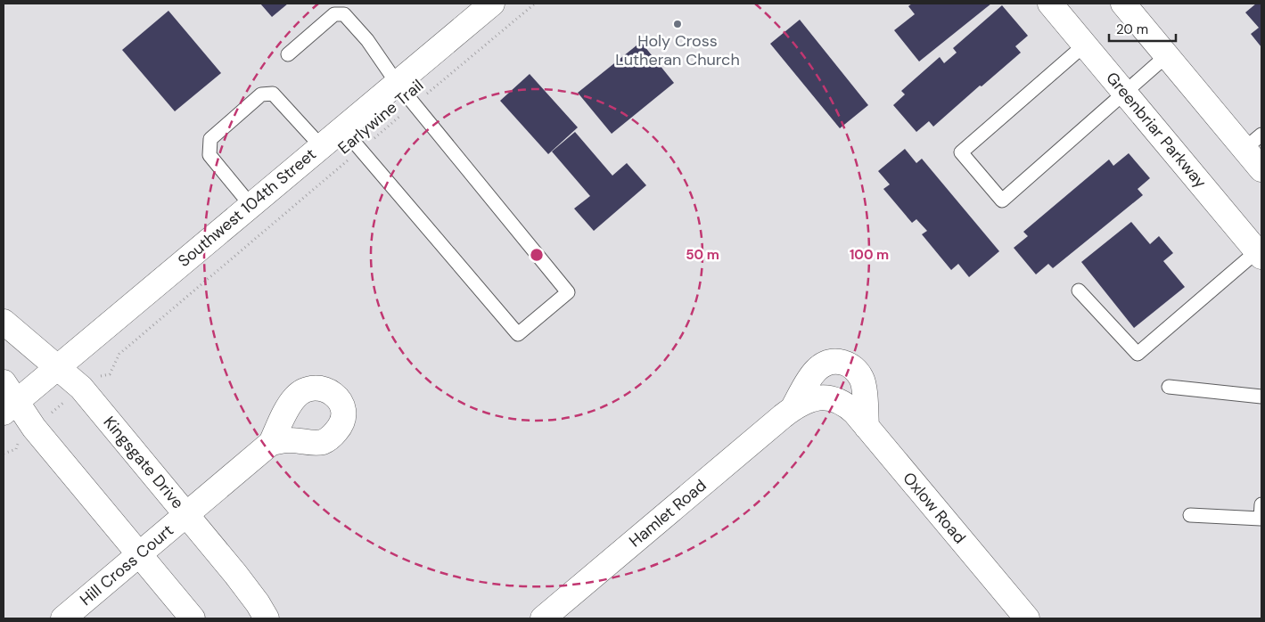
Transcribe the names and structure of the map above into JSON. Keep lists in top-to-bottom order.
{
  "streets": {
    "street": [
      "Greenbriar Parkway",
      "Southwest 104th Street",
      "Kingsgate Drive",
      "Oxlow Road",
      "Hamlet Road",
      "Hill Cross Court"
    ],
    "path": ["Earlywine Trail"]
  },
  "crossings": [
    ["Earlywine Trail", "Kingsgate Drive"],
    ["Southwest 104th Street", "Kingsgate Drive"],
    ["Kingsgate Drive", "Hill Cross Court"],
    ["Oxlow Road", "Hamlet Road"]
  ],
  "places": ["Holy Cross Lutheran Church"],
  "scale_bar": "20 m",
  "rings": ["50 m", "100 m"]
}
